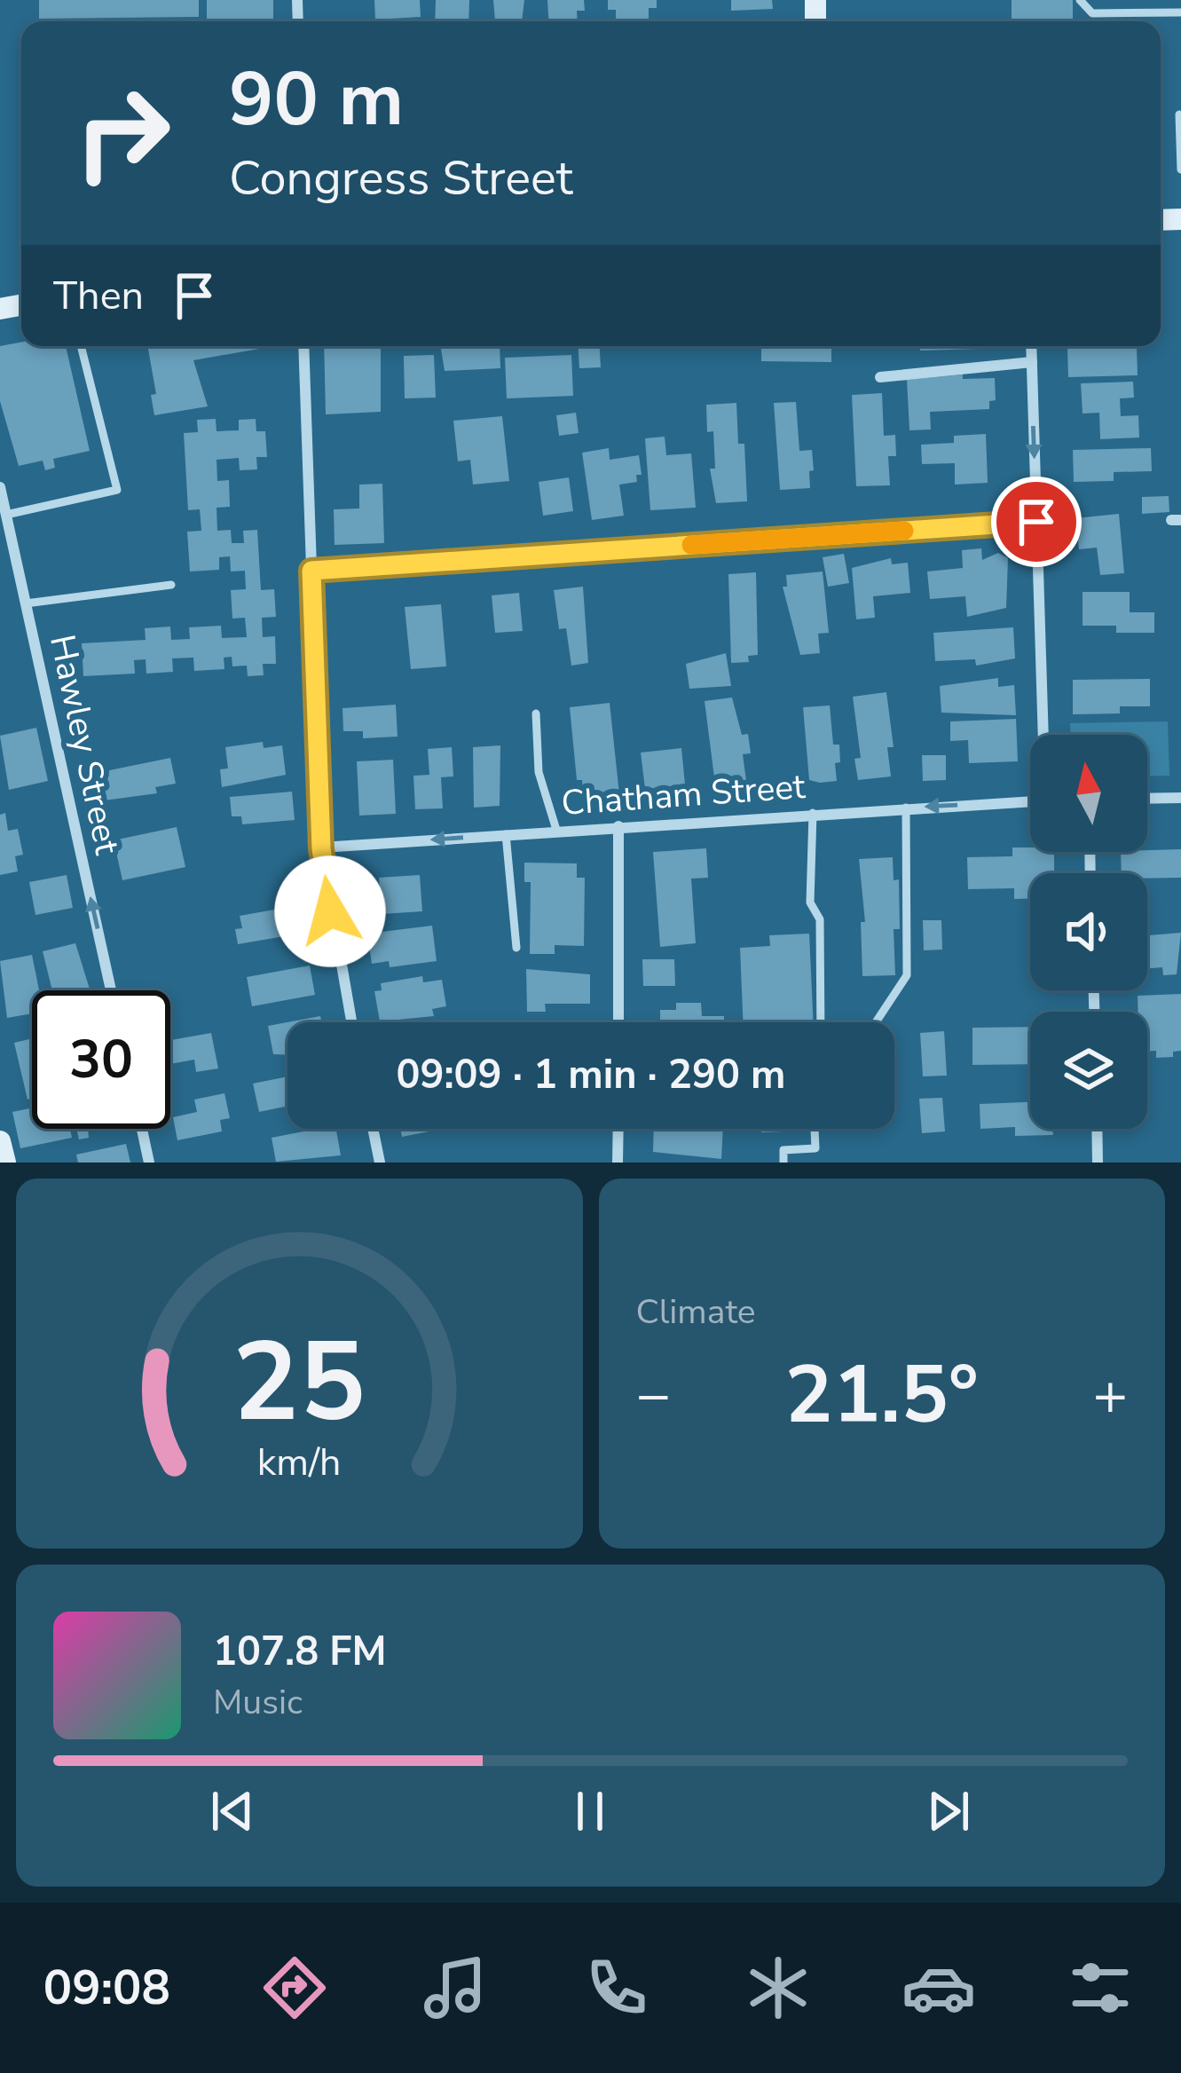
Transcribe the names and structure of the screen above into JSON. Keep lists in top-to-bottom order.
{
  "streets": {
    "street": ["Hawley Street", "Chatham Street"]
  },
  "one_way": ["Hawley Street", "Chatham Street"],
  "north": "top",
  "page": {
    "turn": ["90 m", "Congress Street"],
    "then": "Then",
    "limit": "30",
    "trip": "09:09 · 1 min · 290 m",
    "tile": "Climate",
    "heat": ["−", "21.5°", "+"],
    "song": ["107.8 FM", "Music"],
    "tabs": "09:08",
    "gauge": ["25", "km/h"]
  }
}
